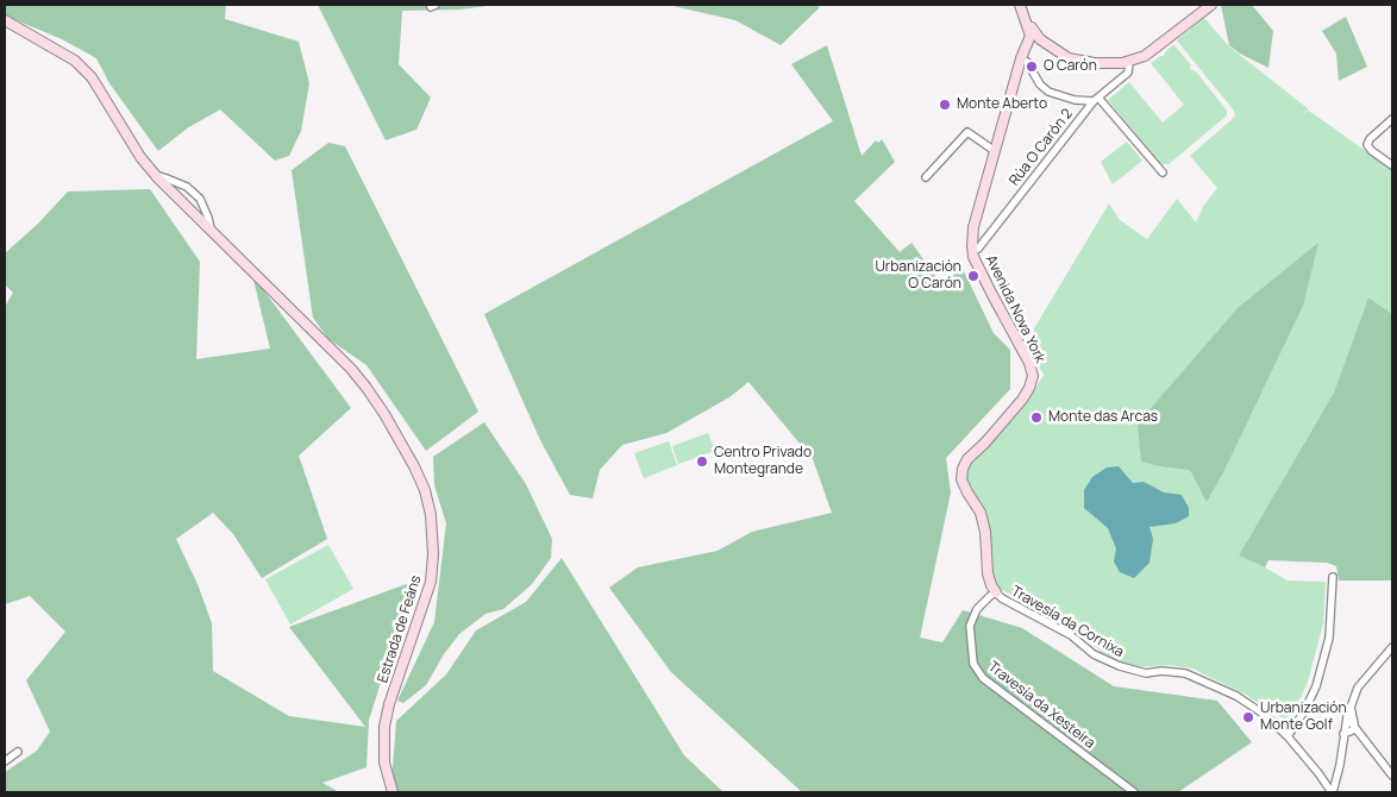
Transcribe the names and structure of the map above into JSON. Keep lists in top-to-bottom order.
{
  "streets": {
    "street": [
      "Rúa O Carón 2",
      "Avenida Nova York",
      "Travesía da Cornixa",
      "Estrada de Feáns",
      "Travesía da Xesteira"
    ]
  },
  "crossings": [
    ["Rúa O Carón 2", "Avenida Nova York"],
    ["Avenida Nova York", "Travesía da Cornixa"],
    ["Avenida Nova York", "Travesía da Xesteira"],
    ["Travesía da Cornixa", "Travesía da Xesteira"]
  ],
  "places": [
    "O Carón",
    "Monte Aberto",
    "Urbanización O Carón",
    "Monte das Arcas",
    "Centro Privado Montegrande",
    "Urbanización Monte Golf"
  ]
}
